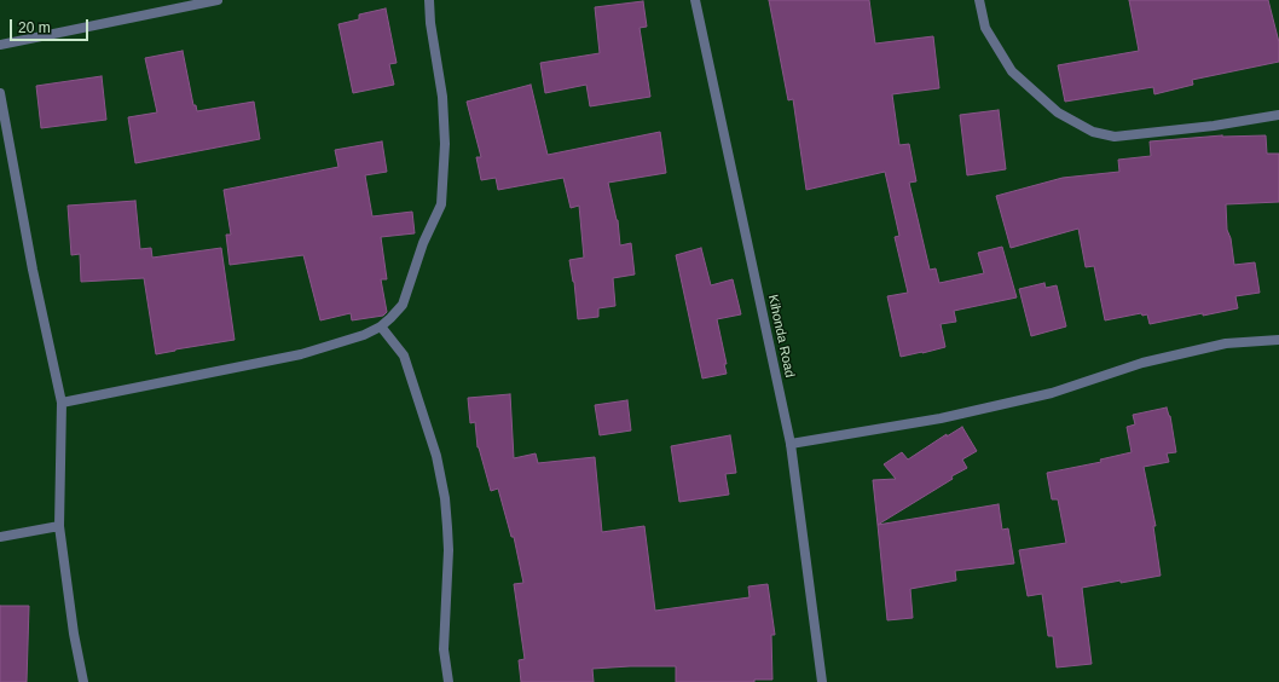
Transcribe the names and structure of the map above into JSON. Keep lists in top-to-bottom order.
{
  "streets": {
    "street": ["Kihonda Road"]
  },
  "scale_bar": "20 m"
}
